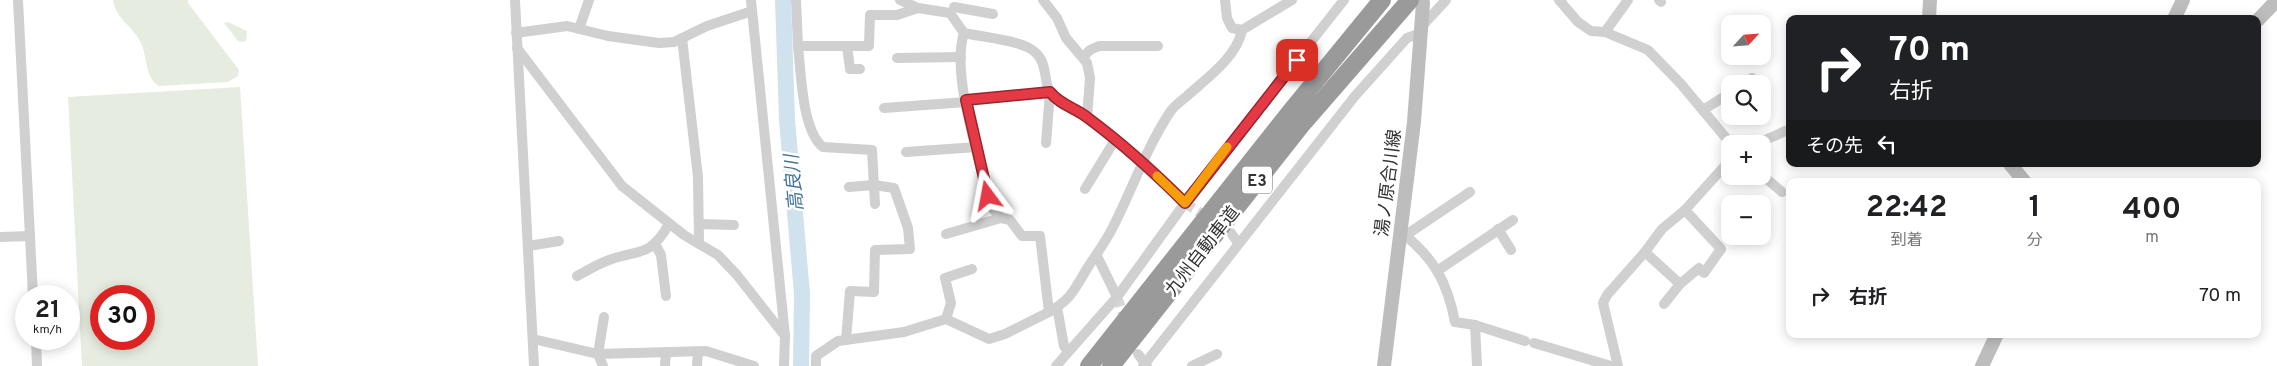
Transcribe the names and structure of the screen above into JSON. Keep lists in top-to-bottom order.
{
  "streets": {
    "highway": ["E3", "九州自動車道"],
    "main road": ["湯ノ原合川線"]
  },
  "crossings": [
    ["湯ノ原合川線", "九州自動車道"]
  ],
  "water": ["高良川"],
  "north": "top right",
  "page": {
    "map_buttons": ["+", "−"],
    "turn": ["70 m", "右折"],
    "then": "その先",
    "eta": [
      "22:42",
      "到着",
      "1",
      "分",
      "400",
      "m"
    ],
    "list": [
      {
        "name": "右折",
        "value": "70 m"
      }
    ],
    "speed": "21 km/h",
    "limit": "30"
  }
}
